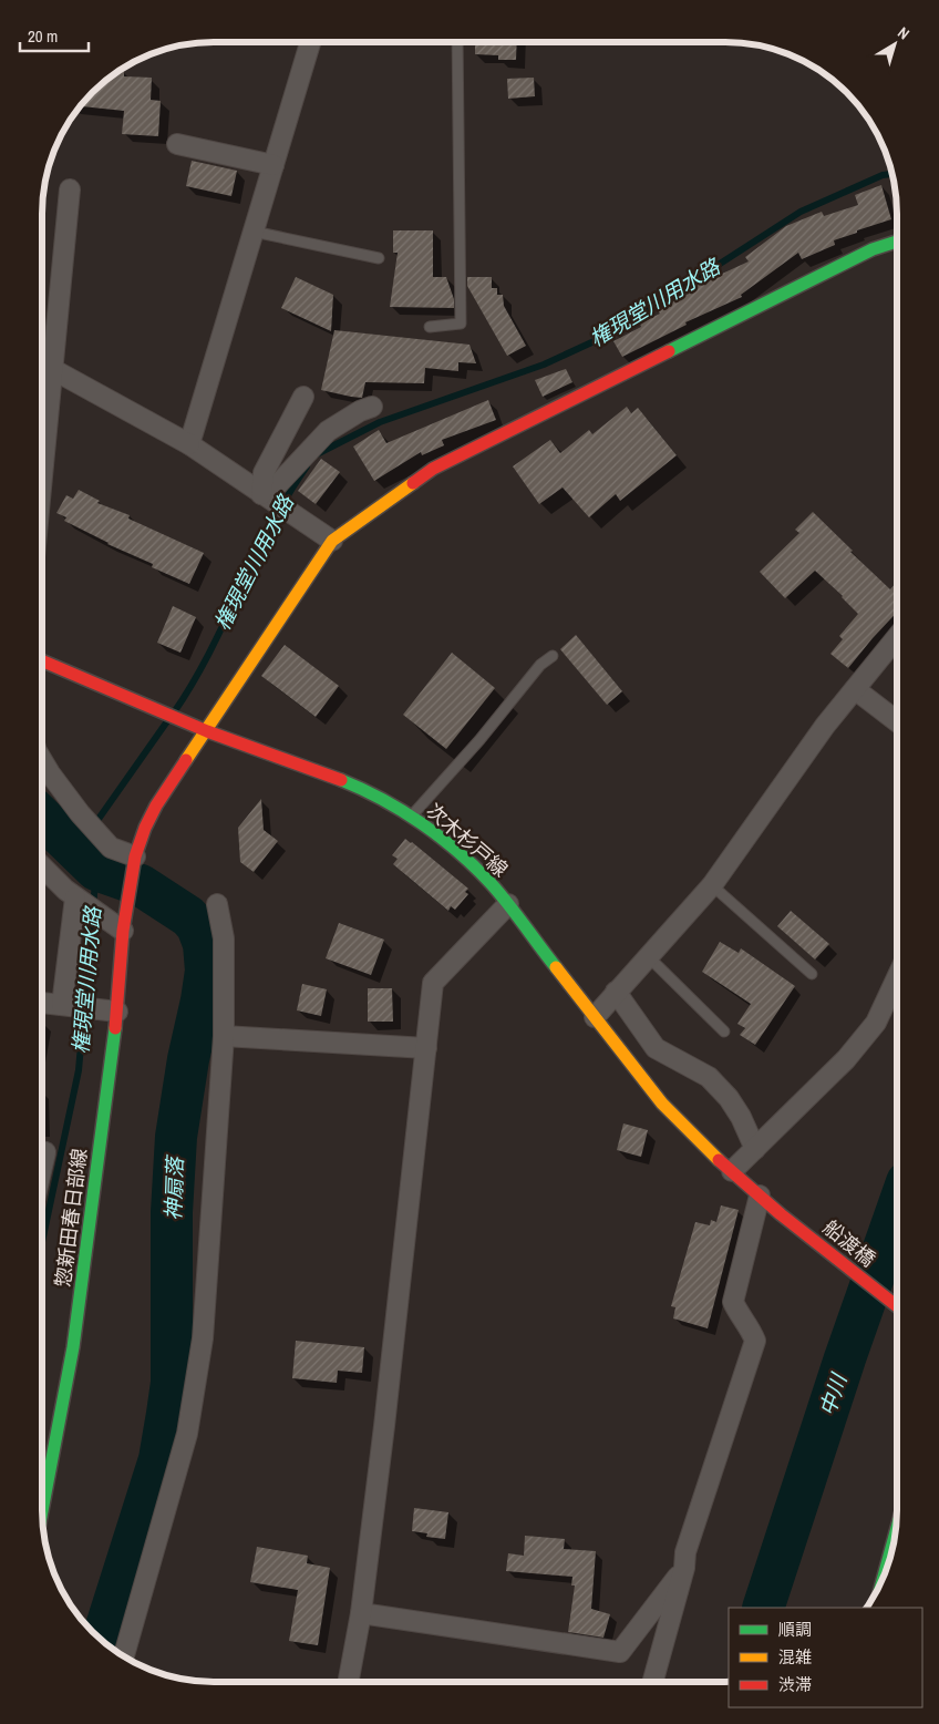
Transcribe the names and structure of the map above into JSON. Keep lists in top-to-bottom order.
{
  "streets": {
    "main road": ["次木杉戸線", "惣新田春日部線", "船渡橋"]
  },
  "crossings": [
    ["次木杉戸線", "船渡橋"]
  ],
  "water": ["権現堂川用水路", "神扇落", "中川"],
  "legend": ["順調", "混雑", "渋滞"],
  "scale_bar": "20 m",
  "north": "top right"
}
